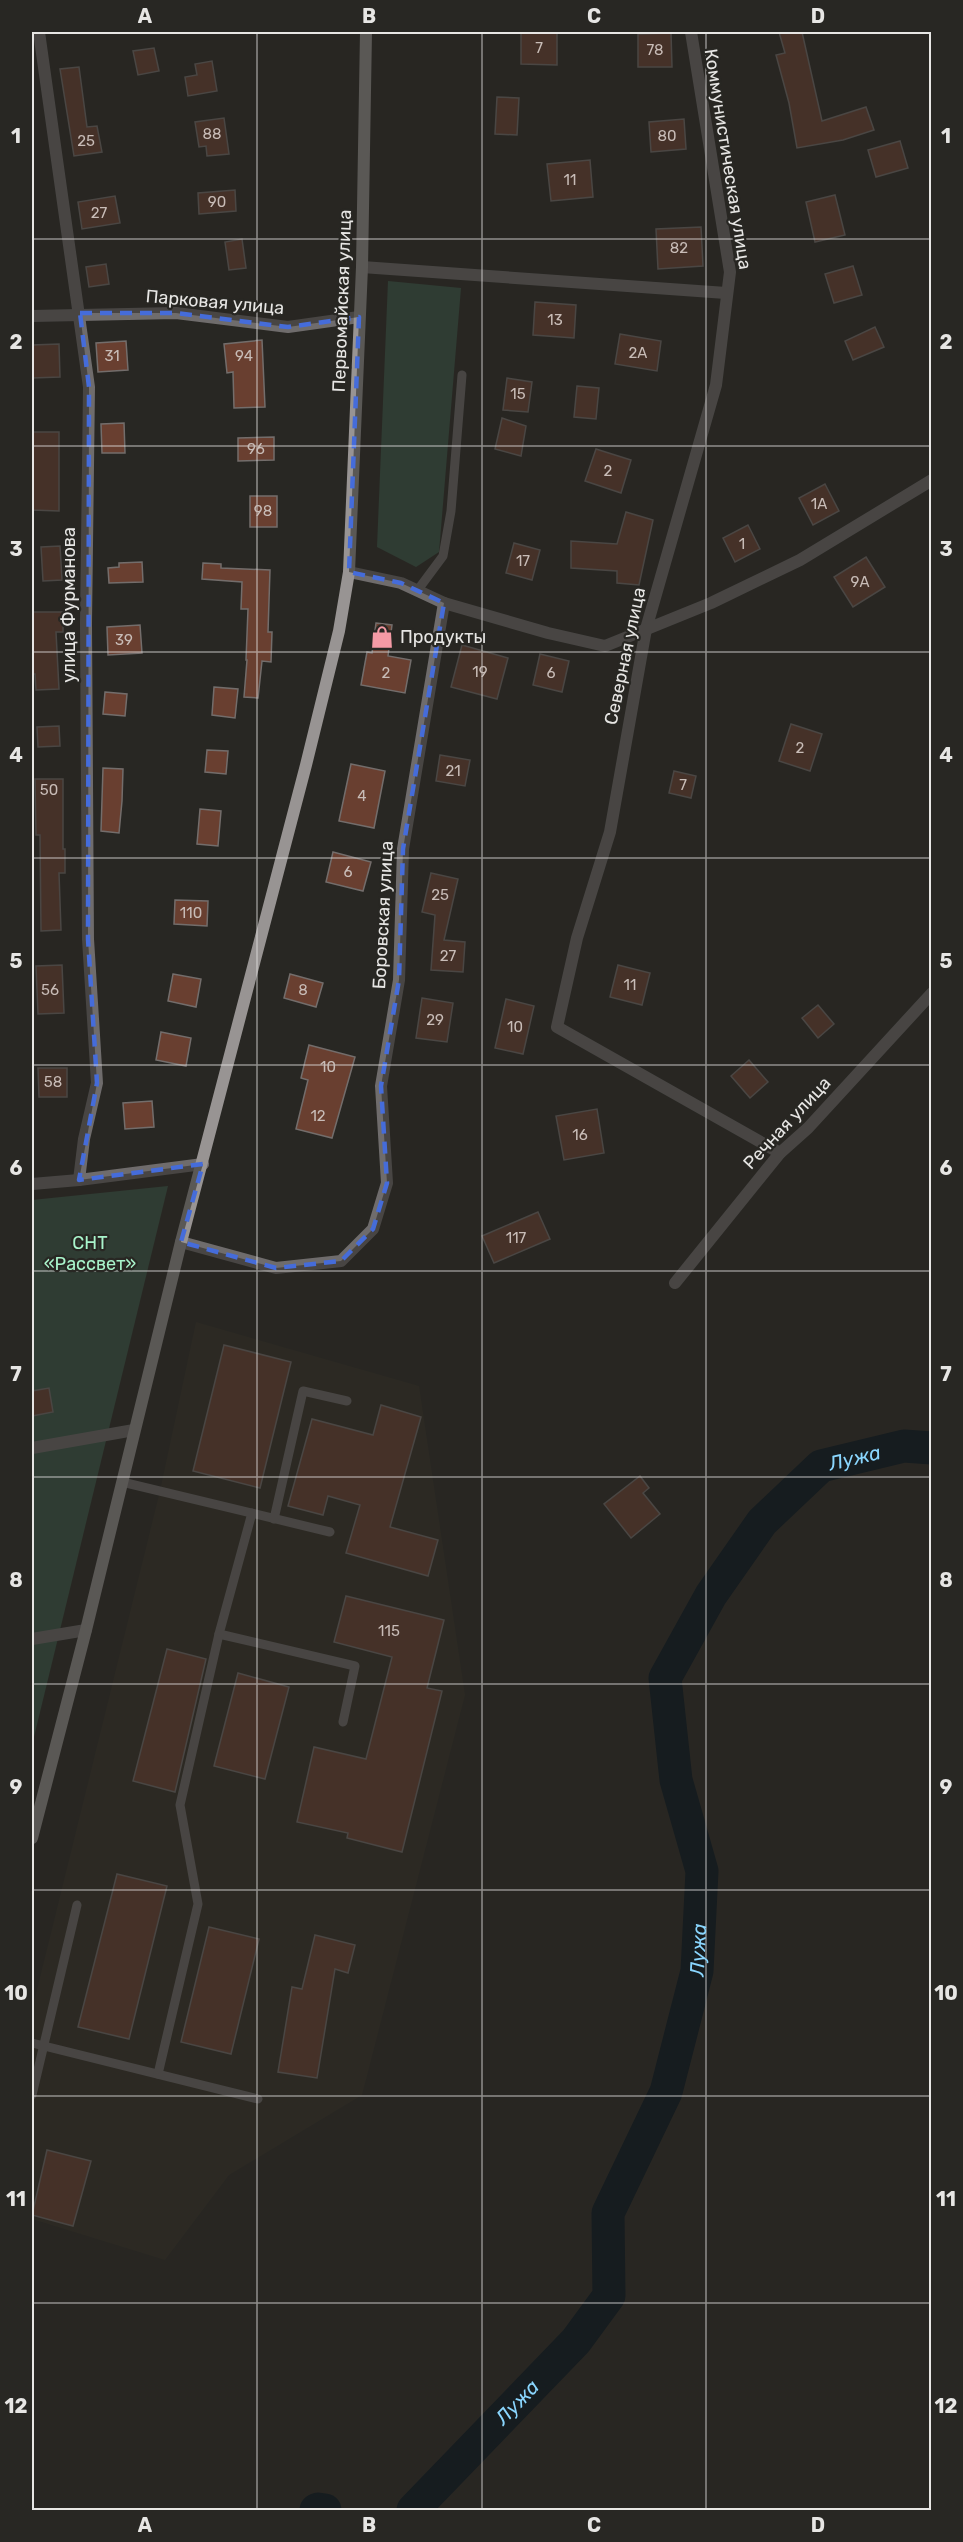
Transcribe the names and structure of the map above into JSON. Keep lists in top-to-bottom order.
{
  "streets": {
    "main road": ["Первомайская улица"],
    "street": [
      "Коммунистическая улица",
      "Парковая улица",
      "улица Фурманова",
      "Северная улица",
      "Боровская улица",
      "Речная улица"
    ]
  },
  "crossings": [
    ["Коммунистическая улица", "Северная улица"],
    ["Первомайская улица", "Парковая улица"],
    ["Первомайская улица", "Боровская улица"],
    ["Парковая улица", "улица Фурманова"],
    ["Северная улица", "Речная улица"]
  ],
  "water": ["Лужа"],
  "parks": ["СНТ «Рассвет»"],
  "places": {
    "shop": ["Продукты"]
  },
  "house_numbers": [
    "7",
    "78",
    "88",
    "80",
    "25",
    "11",
    "90",
    "27",
    "82",
    "13",
    "2А",
    "31",
    "94",
    "15",
    "96",
    "2",
    "1А",
    "98",
    "1",
    "17",
    "9А",
    "39",
    "19",
    "2",
    "6",
    "2",
    "21",
    "7",
    "50",
    "4",
    "6",
    "25",
    "110",
    "27",
    "11",
    "56",
    "8",
    "29",
    "10",
    "10",
    "58",
    "12",
    "16",
    "117",
    "115"
  ],
  "grid": {
    "columns": [
      "A",
      "B",
      "C",
      "D"
    ],
    "rows": [
      "1",
      "2",
      "3",
      "4",
      "5",
      "6",
      "7",
      "8",
      "9",
      "10",
      "11",
      "12"
    ]
  }
}
